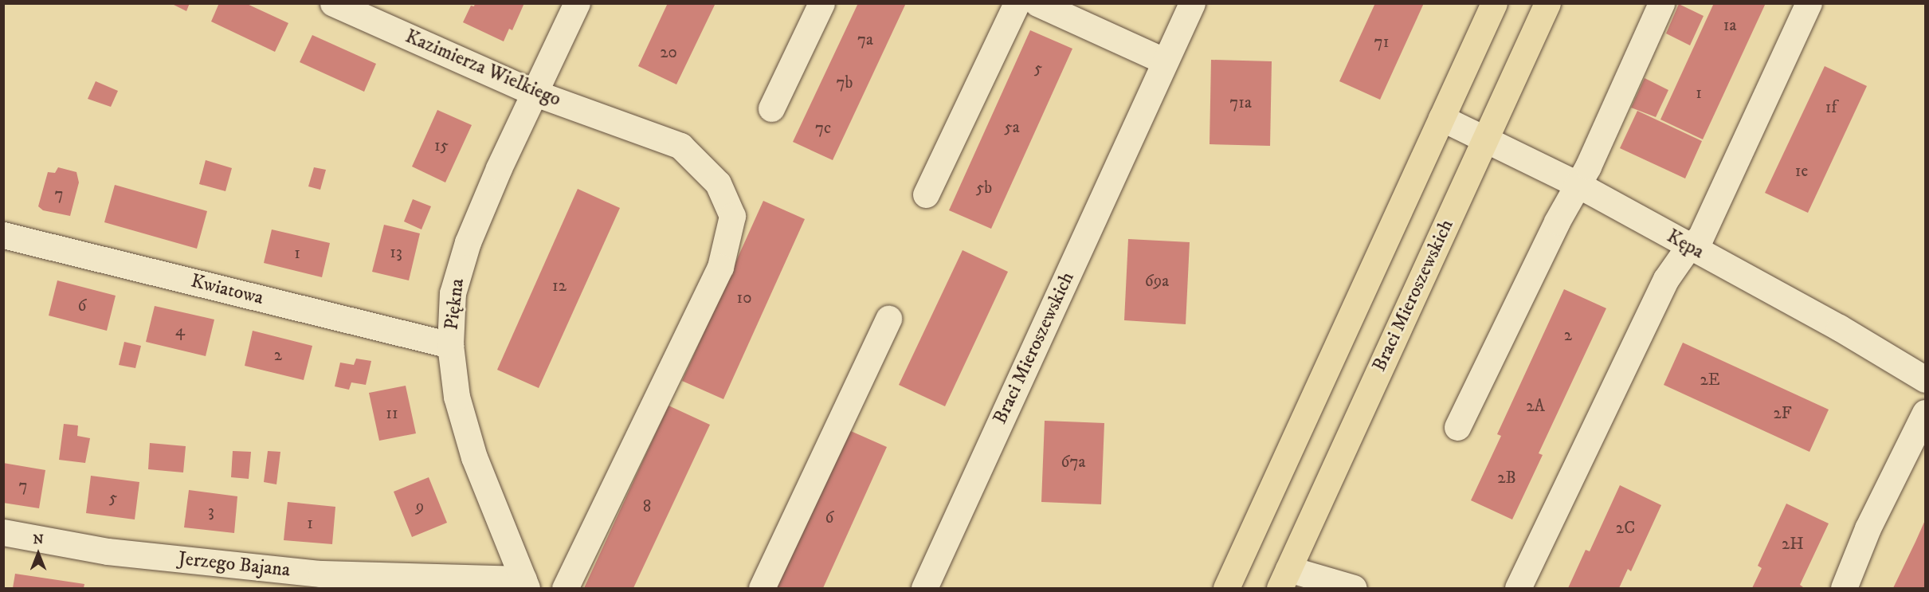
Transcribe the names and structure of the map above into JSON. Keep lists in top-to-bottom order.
{
  "streets": {
    "main road": ["Braci Mieroszewskich"],
    "street": [
      "Kazimierza Wielkiego",
      "Kępa",
      "Kwiatowa",
      "Piękna",
      "Jerzego Bajana"
    ]
  },
  "crossings": [
    ["Kazimierza Wielkiego", "Piękna"],
    ["Kępa", "Braci Mieroszewskich"],
    ["Kwiatowa", "Piękna"],
    ["Piękna", "Jerzego Bajana"]
  ],
  "house_numbers": [
    "1a",
    "7a",
    "71",
    "20",
    "5",
    "7b",
    "1",
    "71a",
    "1f",
    "5a",
    "7c",
    "15",
    "1e",
    "5b",
    "7",
    "13",
    "1",
    "69a",
    "12",
    "10",
    "6",
    "4",
    "2",
    "2",
    "2E",
    "2A",
    "11",
    "2F",
    "67a",
    "2B",
    "7",
    "5",
    "9",
    "8",
    "3",
    "6",
    "1",
    "2C",
    "2H"
  ],
  "north": "top"
}
